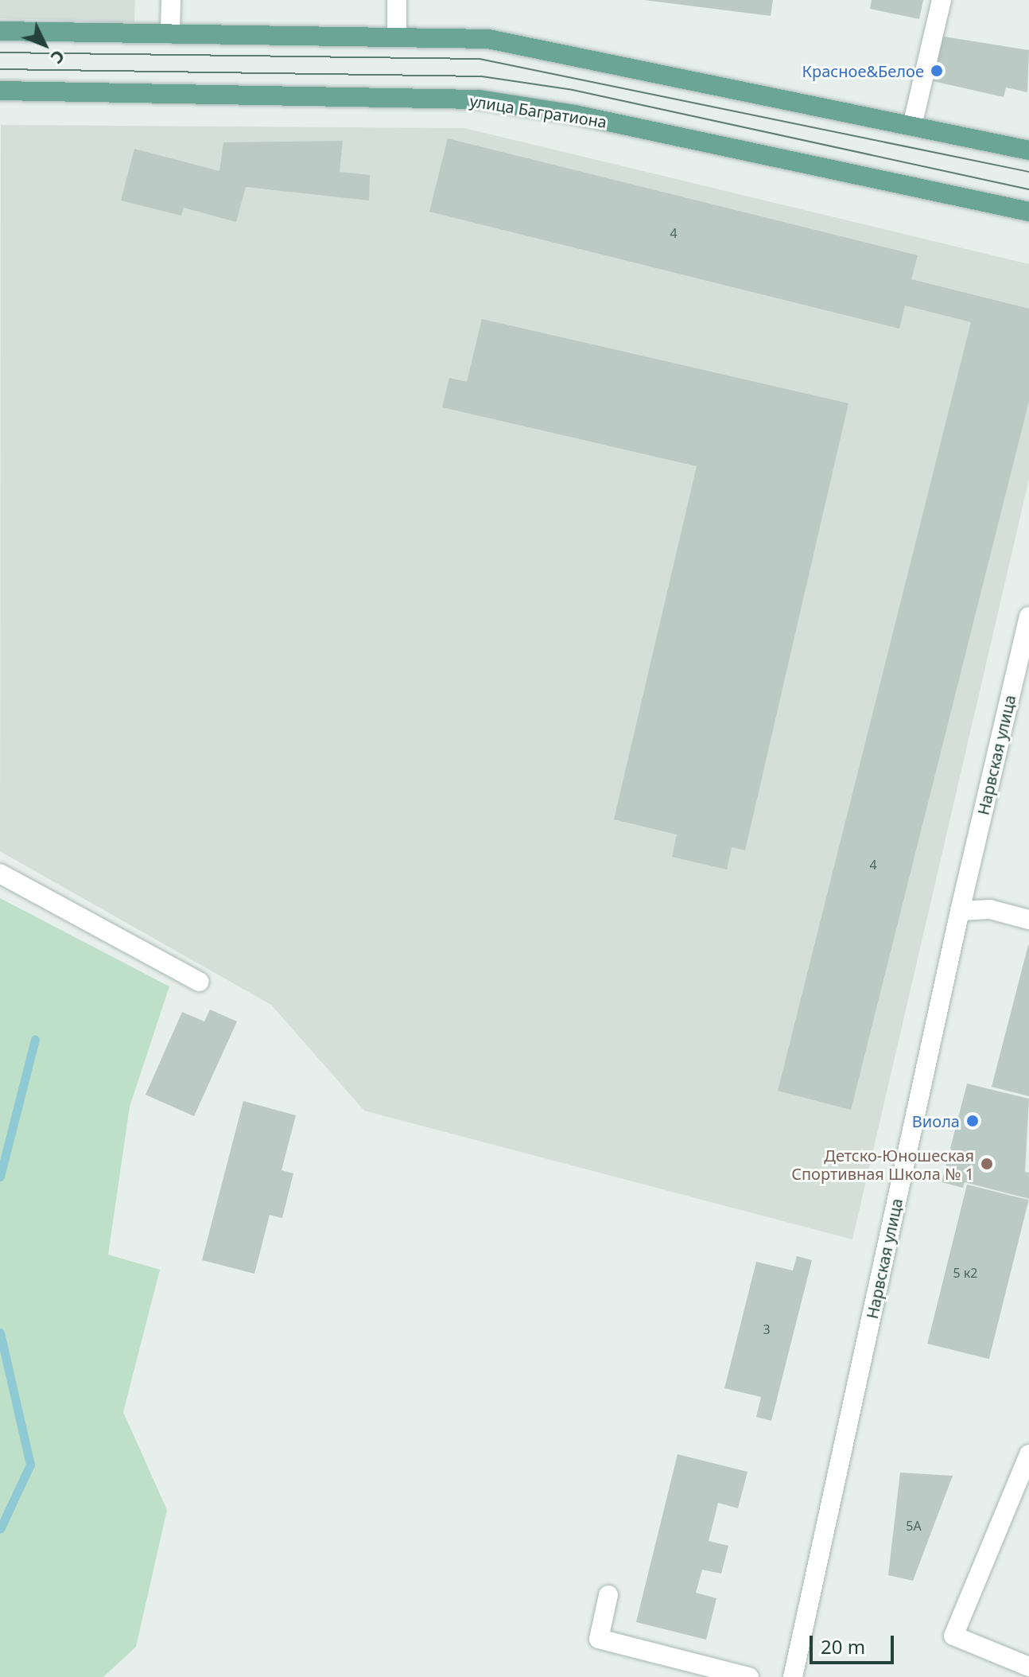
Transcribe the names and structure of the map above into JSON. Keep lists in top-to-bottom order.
{
  "streets": {
    "main road": ["улица Багратиона"],
    "street": ["Нарвская улица"]
  },
  "places": ["Красное&Белое", "Виола", "Детско-Юношеская Спортивная Школа № 1"],
  "house_numbers": [
    "4",
    "4",
    "5 к2",
    "3",
    "5А"
  ],
  "scale_bar": "20 m",
  "north": "bottom right"
}
